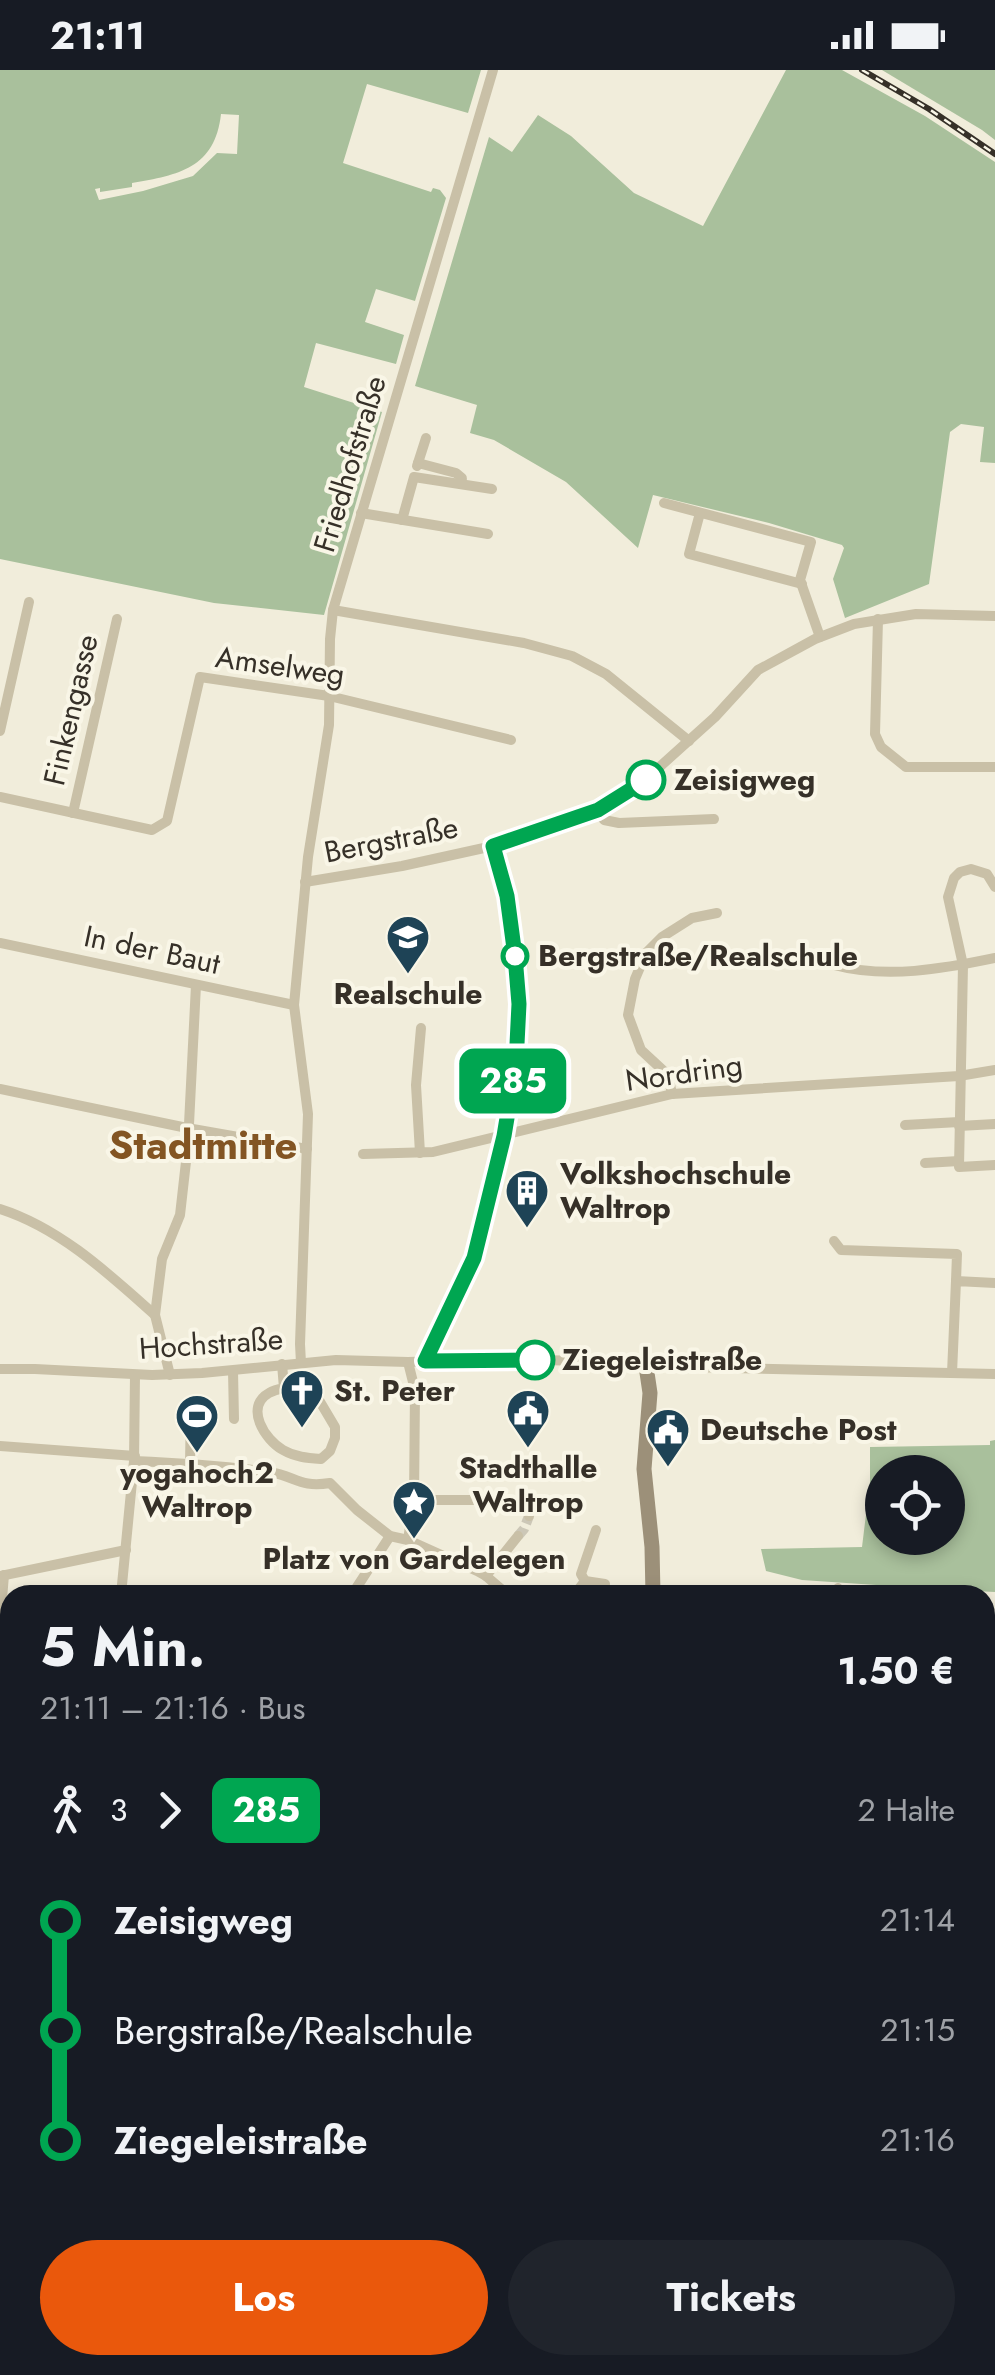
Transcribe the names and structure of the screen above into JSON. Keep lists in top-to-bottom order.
{
  "streets": {
    "street": [
      "Friedhofstraße",
      "Amselweg",
      "Finkengasse",
      "Bergstraße",
      "In der Baut",
      "Nordring",
      "Hochstraße"
    ]
  },
  "crossings": [
    ["Friedhofstraße", "Amselweg"],
    ["Friedhofstraße", "Bergstraße"],
    ["Friedhofstraße", "In der Baut"],
    ["Friedhofstraße", "Hochstraße"],
    ["Amselweg", "Finkengasse"]
  ],
  "districts": ["Stadtmitte"],
  "places": {
    "other": ["Zeisigweg", "Bergstraße/Realschule", "Ziegeleistraße"],
    "school or university": ["Realschule"],
    "building": ["Volkshochschule Waltrop"],
    "church": ["St. Peter"],
    "public building": ["Stadthalle Waltrop", "Deutsche Post"],
    "sports": ["yogahoch2 Waltrop"],
    "place": ["Platz von Gardelegen"]
  },
  "lines": ["bus line 285"],
  "page": {
    "status": "21:11",
    "on_map": "285",
    "heading": ["5 Min.", "21:11 – 21:16 · Bus", "1.50 €"],
    "legs": ["3", "285", "2 Halte"],
    "list": [
      {
        "name": "Zeisigweg",
        "value": "21:14"
      },
      {
        "name": "Bergstraße/Realschule",
        "value": "21:15"
      },
      {
        "name": "Ziegeleistraße",
        "value": "21:16"
      }
    ],
    "buttons": ["Los", "Tickets"]
  }
}
